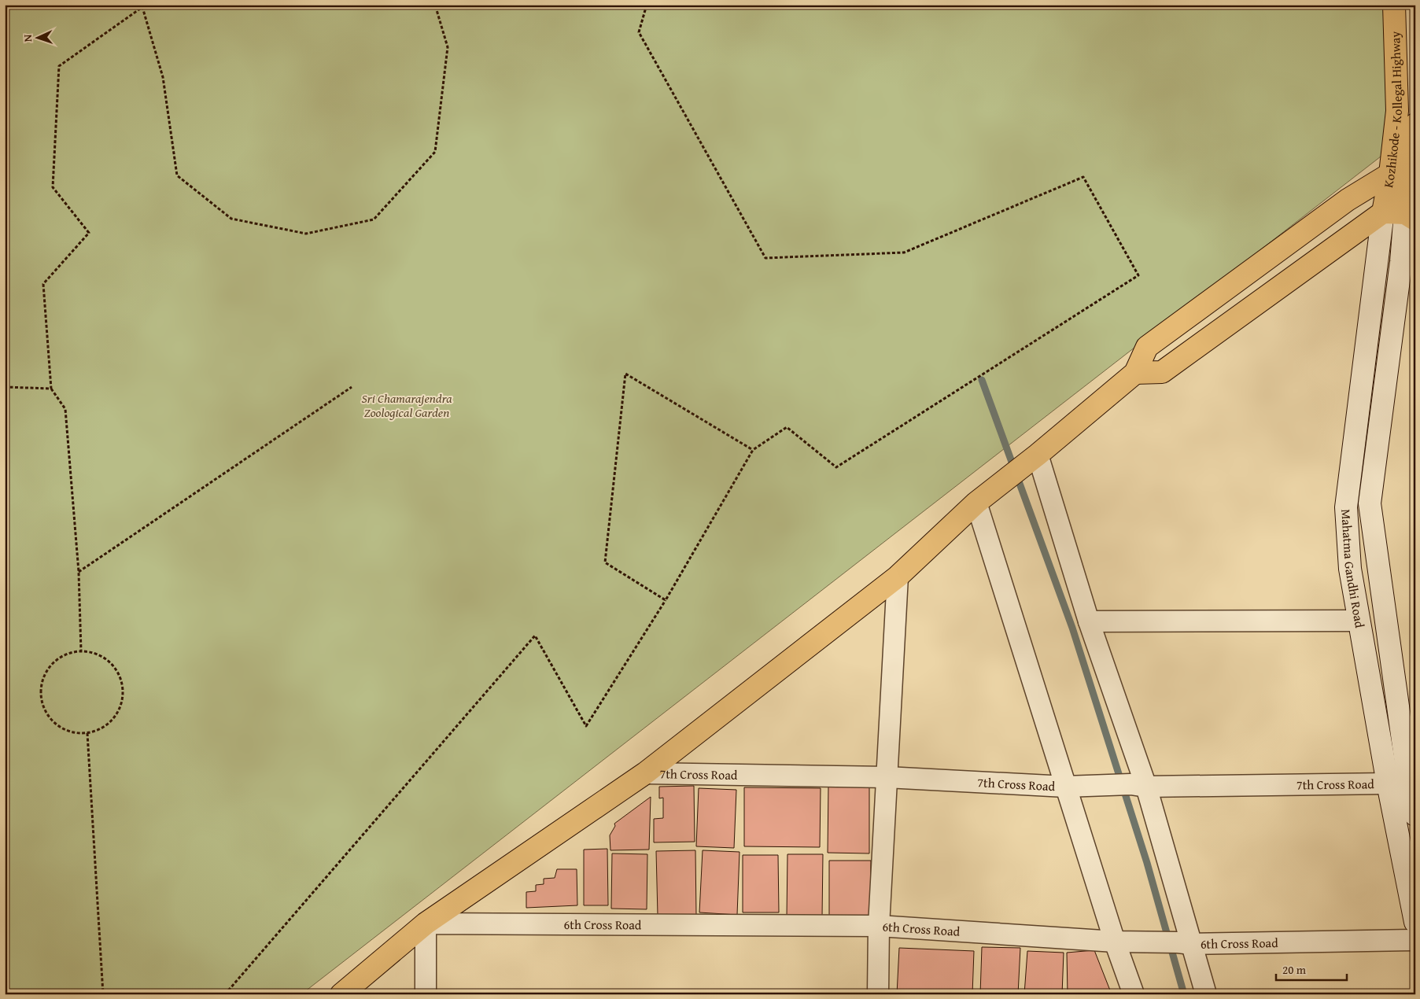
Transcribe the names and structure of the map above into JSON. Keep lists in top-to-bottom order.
{
  "streets": {
    "main road": ["Kozhikode - Kollegal Highway", "Mahatma Gandhi Road"],
    "street": ["7th Cross Road", "6th Cross Road"]
  },
  "crossings": [
    ["Kozhikode - Kollegal Highway", "Mahatma Gandhi Road"],
    ["Mahatma Gandhi Road", "7th Cross Road"]
  ],
  "parks": ["Sri Chamarajendra Zoological Garden"],
  "scale_bar": "20 m",
  "north": "left"
}
